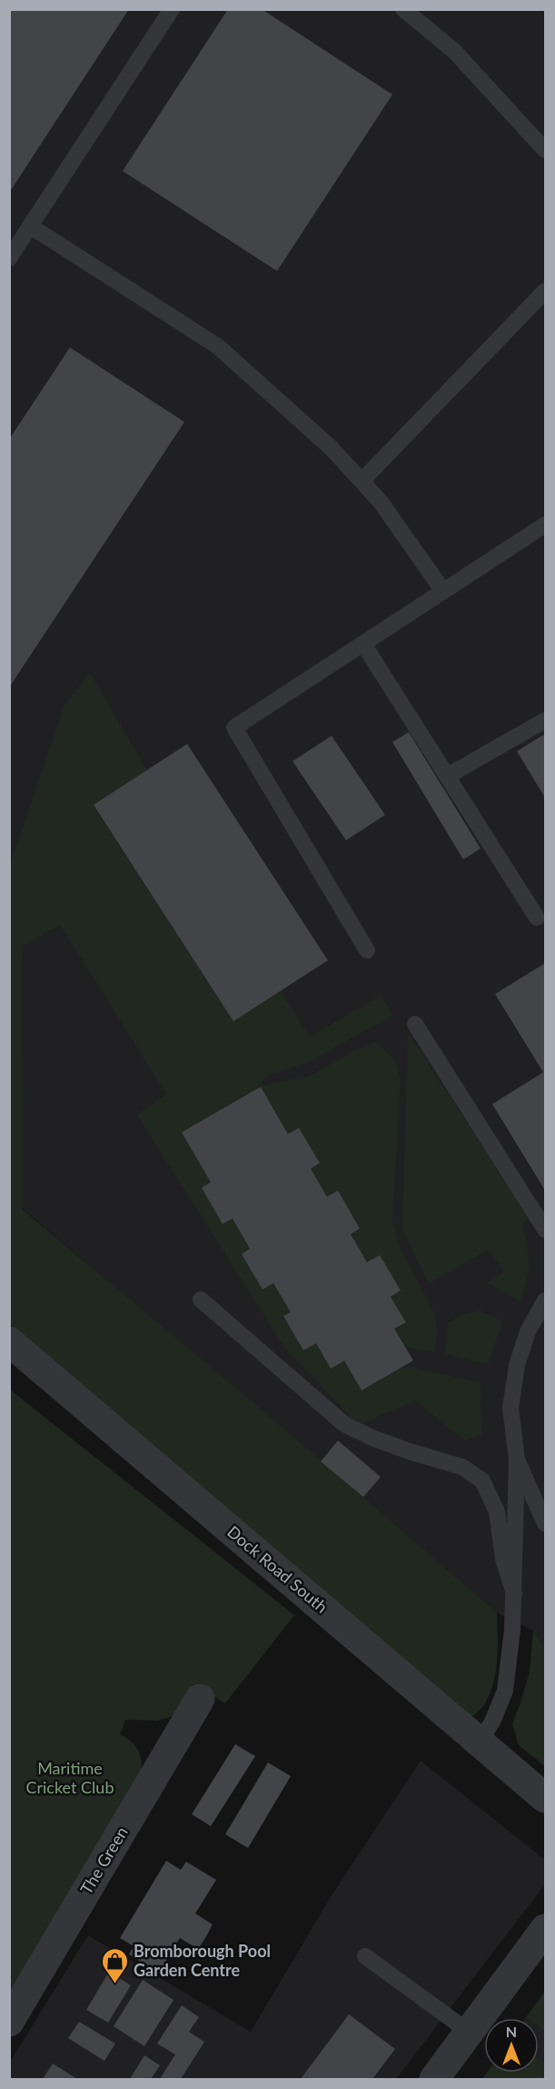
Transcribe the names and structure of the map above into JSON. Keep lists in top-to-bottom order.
{
  "streets": {
    "street": ["Dock Road South", "The Green"]
  },
  "parks": ["Maritime Cricket Club"],
  "places": {
    "shop": ["Bromborough Pool Garden Centre"]
  },
  "north": "top"
}
